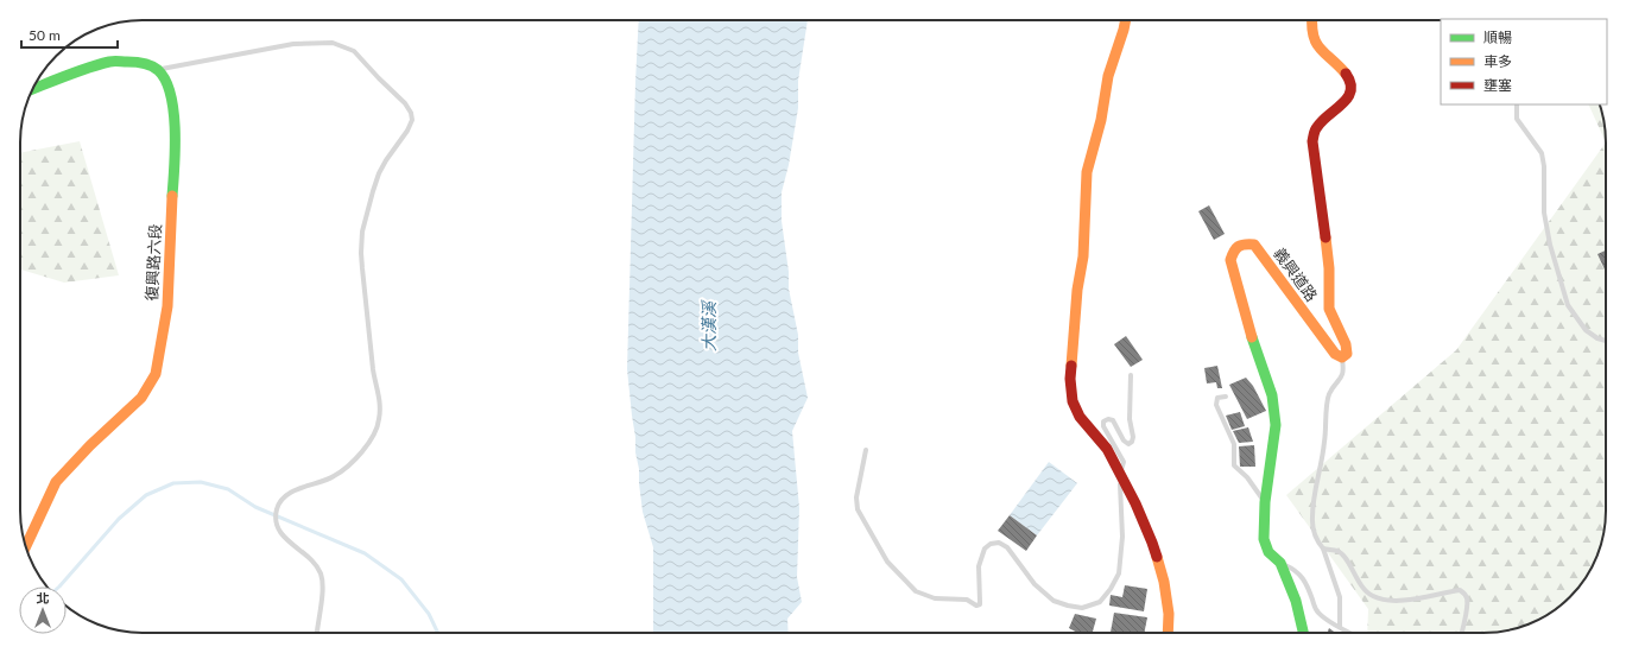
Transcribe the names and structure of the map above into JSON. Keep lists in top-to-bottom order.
{
  "streets": {
    "street": ["復興路六段", "義興道路"]
  },
  "water": ["大漢溪"],
  "legend": ["順暢", "車多", "壅塞"],
  "scale_bar": "50 m",
  "north": "top"
}
